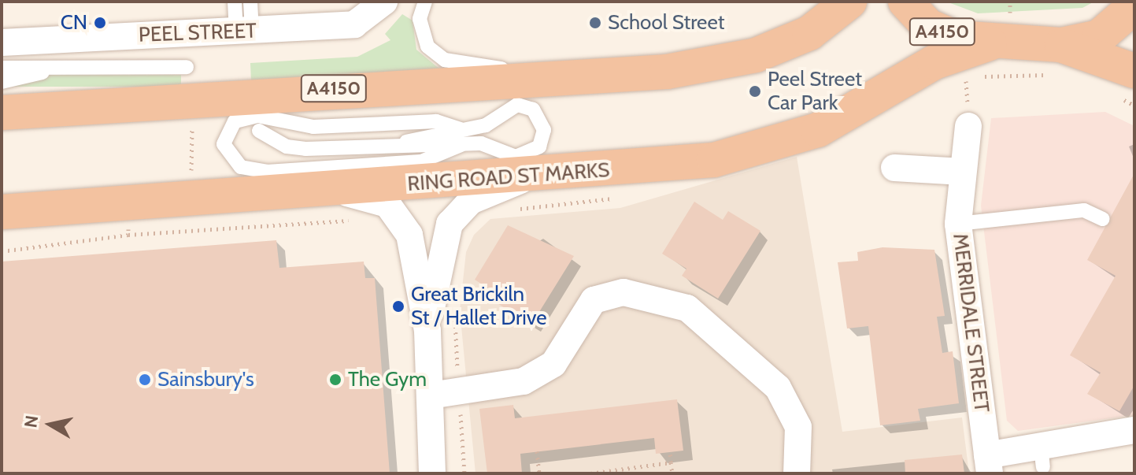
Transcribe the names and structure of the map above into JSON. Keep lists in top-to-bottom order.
{
  "streets": {
    "highway": ["A4150", "RING ROAD ST MARKS"],
    "street": ["PEEL STREET", "MERRIDALE STREET"]
  },
  "crossings": [
    ["A4150", "RING ROAD ST MARKS"]
  ],
  "places": [
    "CN",
    "School Street",
    "Peel Street Car Park",
    "Great Brickiln St / Hallet Drive",
    "Sainsbury's",
    "The Gym"
  ],
  "north": "left"
}
